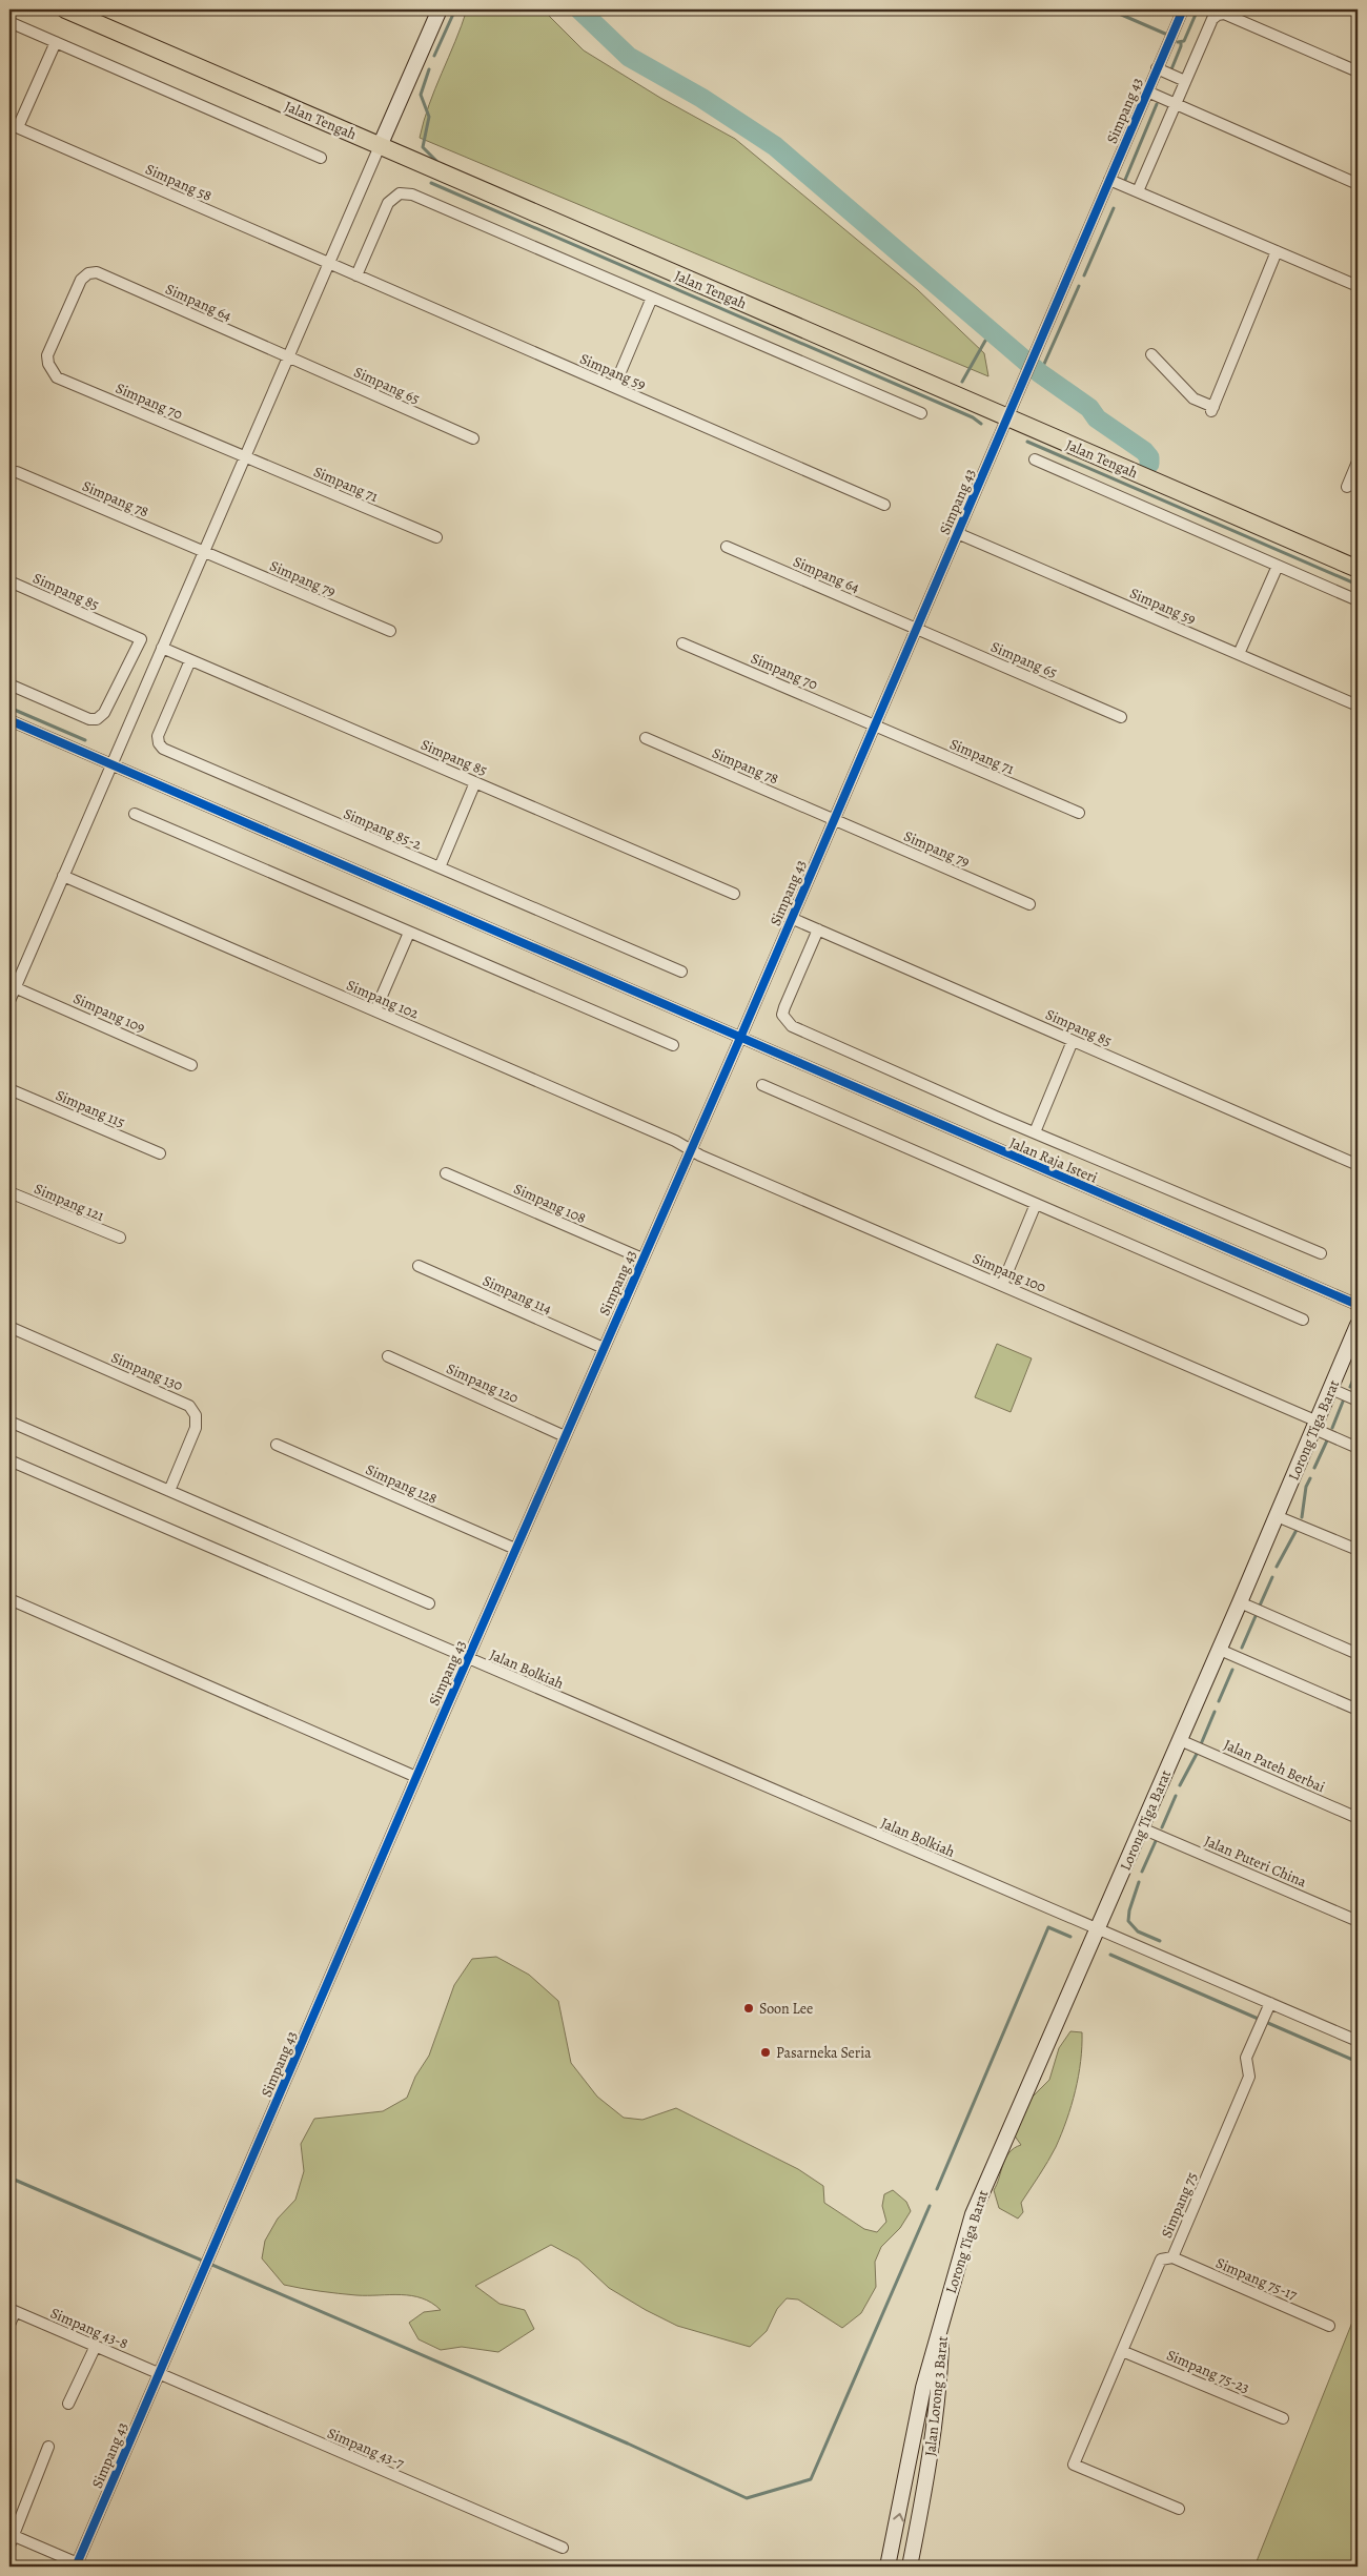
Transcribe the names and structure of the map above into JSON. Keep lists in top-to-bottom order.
{
  "streets": {
    "main road": ["Jalan Tengah", "Lorong Tiga Barat", "Jalan Lorong 3 Barat"],
    "street": [
      "Simpang 43",
      "Simpang 58",
      "Simpang 64",
      "Simpang 59",
      "Simpang 65",
      "Simpang 70",
      "Simpang 71",
      "Simpang 78",
      "Simpang 79",
      "Simpang 85",
      "Simpang 85-2",
      "Simpang 102",
      "Simpang 109",
      "Simpang 115",
      "Jalan Raja Isteri",
      "Simpang 121",
      "Simpang 108",
      "Simpang 100",
      "Simpang 114",
      "Simpang 130",
      "Simpang 120",
      "Simpang 128",
      "Jalan Bolkiah",
      "Jalan Pateh Berbai",
      "Jalan Puteri China",
      "Simpang 75",
      "Simpang 75-17",
      "Simpang 43-8",
      "Simpang 75-23",
      "Simpang 43-7"
    ]
  },
  "crossings": [
    ["Simpang 43", "Jalan Tengah"],
    ["Simpang 43", "Simpang 64"],
    ["Simpang 43", "Simpang 59"],
    ["Simpang 43", "Simpang 65"],
    ["Simpang 43", "Simpang 70"],
    ["Simpang 43", "Simpang 71"],
    ["Simpang 43", "Simpang 78"],
    ["Simpang 43", "Simpang 79"],
    ["Simpang 43", "Simpang 85"],
    ["Simpang 43", "Simpang 102"],
    ["Simpang 43", "Jalan Raja Isteri"],
    ["Simpang 43", "Simpang 108"],
    ["Simpang 43", "Simpang 100"],
    ["Simpang 43", "Simpang 114"],
    ["Simpang 43", "Simpang 120"],
    ["Simpang 43", "Simpang 128"],
    ["Simpang 43", "Jalan Bolkiah"],
    ["Simpang 43", "Simpang 43-8"],
    ["Simpang 43", "Simpang 43-7"],
    ["Simpang 58", "Simpang 59"],
    ["Simpang 64", "Simpang 65"],
    ["Simpang 64", "Simpang 70"],
    ["Simpang 70", "Simpang 71"],
    ["Simpang 78", "Simpang 79"],
    ["Simpang 85", "Simpang 85-2"],
    ["Simpang 102", "Simpang 100"],
    ["Simpang 100", "Lorong Tiga Barat"],
    ["Lorong Tiga Barat", "Jalan Bolkiah"],
    ["Lorong Tiga Barat", "Jalan Pateh Berbai"],
    ["Lorong Tiga Barat", "Jalan Puteri China"],
    ["Lorong Tiga Barat", "Jalan Lorong 3 Barat"],
    ["Jalan Bolkiah", "Simpang 75"],
    ["Simpang 75", "Simpang 75-17"],
    ["Simpang 75", "Simpang 75-23"],
    ["Simpang 43-8", "Simpang 43-7"]
  ],
  "places": ["Soon Lee", "Pasarneka Seria"]
}
